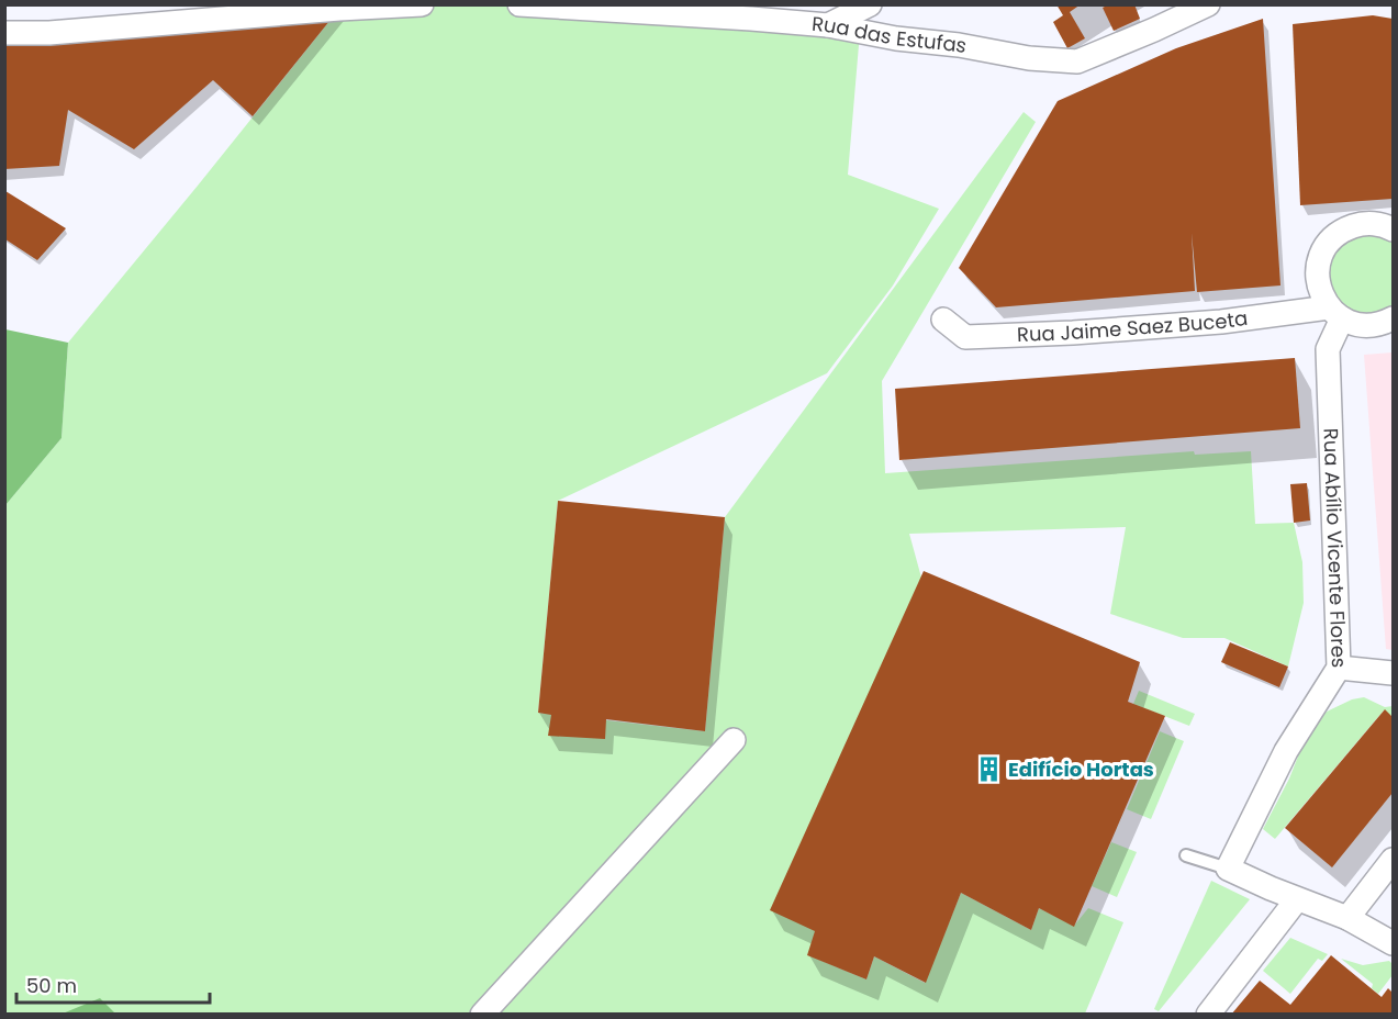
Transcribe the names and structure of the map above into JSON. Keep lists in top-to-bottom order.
{
  "streets": {
    "street": ["Rua das Estufas", "Rua Jaime Saez Buceta", "Rua Abílio Vicente Flores"]
  },
  "crossings": [
    ["Rua Jaime Saez Buceta", "Rua Abílio Vicente Flores"]
  ],
  "places": {
    "building": ["Edifício Hortas"]
  },
  "scale_bar": "50 m"
}
